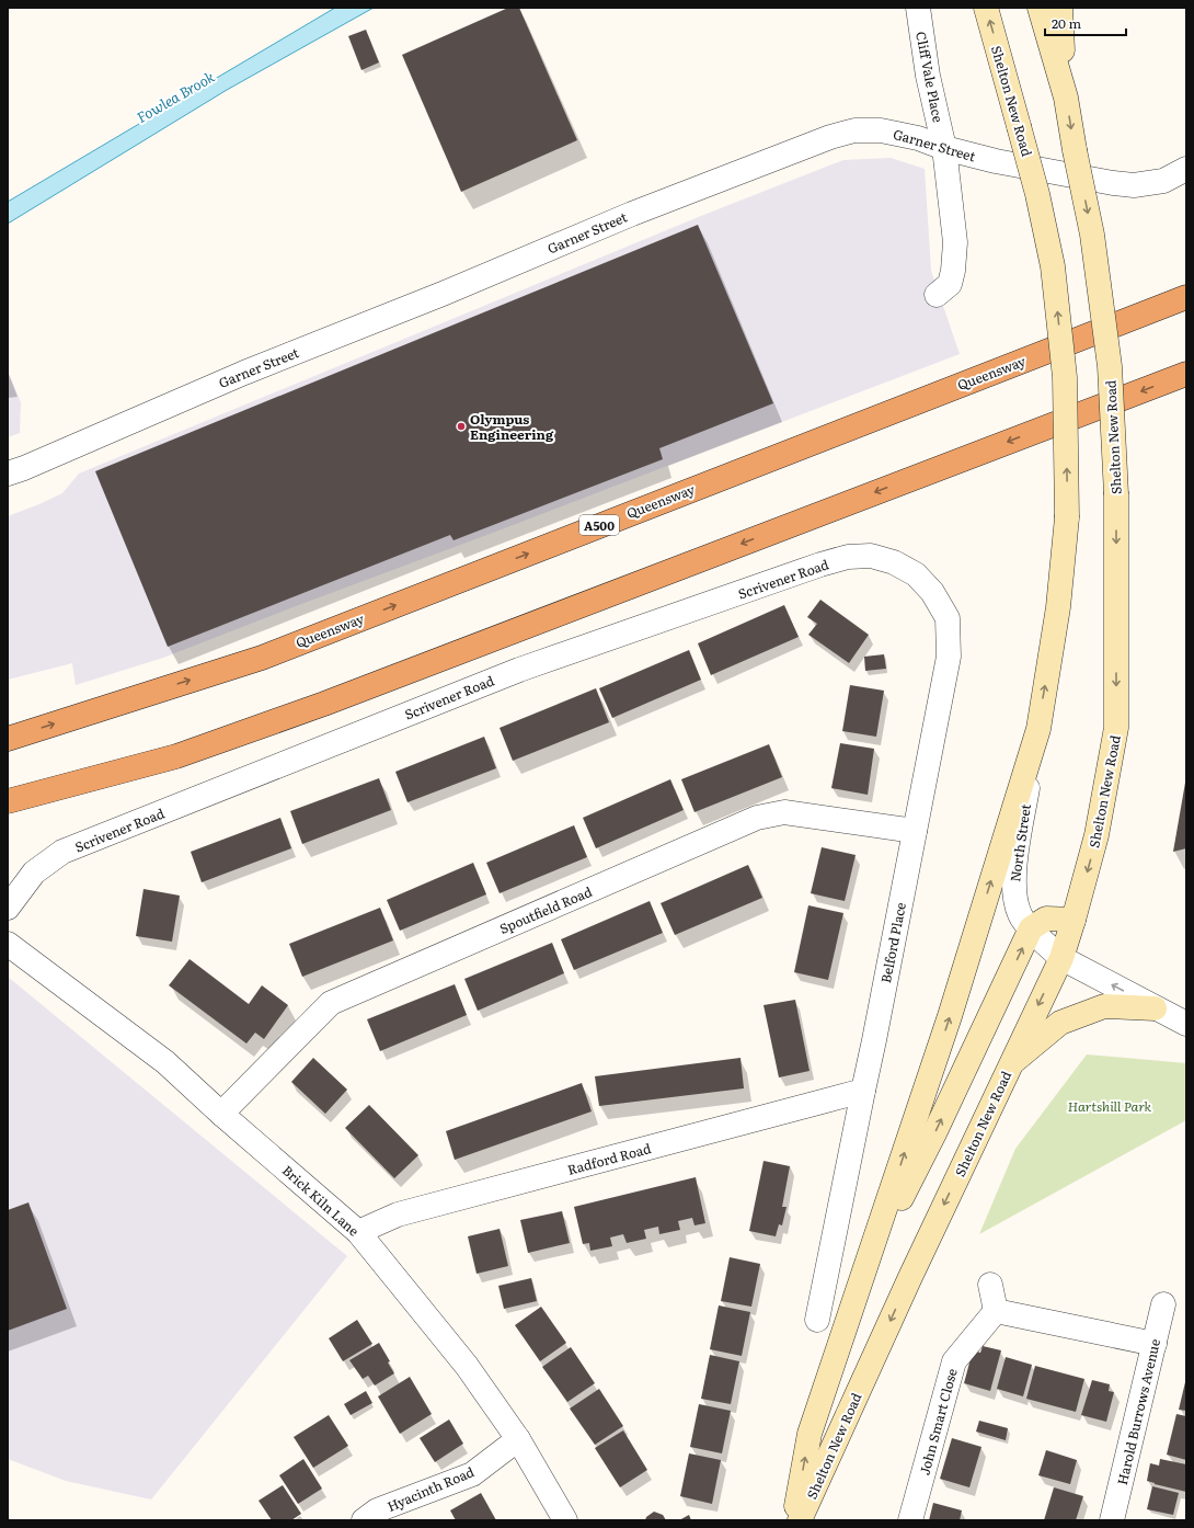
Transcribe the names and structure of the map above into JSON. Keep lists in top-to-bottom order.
{
  "streets": {
    "highway": ["Queensway", "A500"],
    "main road": ["Shelton New Road"],
    "street": [
      "Cliff Vale Place",
      "Garner Street",
      "Scrivener Road",
      "North Street",
      "Spoutfield Road",
      "Belford Place",
      "Radford Road",
      "Brick Kiln Lane",
      "Harold Burrows Avenue",
      "John Smart Close",
      "Hyacinth Road"
    ]
  },
  "crossings": [
    ["Cliff Vale Place", "Garner Street"],
    ["Shelton New Road", "North Street"],
    ["Scrivener Road", "Belford Place"],
    ["Spoutfield Road", "Belford Place"],
    ["Spoutfield Road", "Brick Kiln Lane"],
    ["Belford Place", "Radford Road"],
    ["Radford Road", "Brick Kiln Lane"],
    ["Brick Kiln Lane", "Hyacinth Road"]
  ],
  "water": ["Fowlea Brook"],
  "parks": ["Hartshill Park"],
  "places": ["Olympus Engineering"],
  "scale_bar": "20 m"
}
